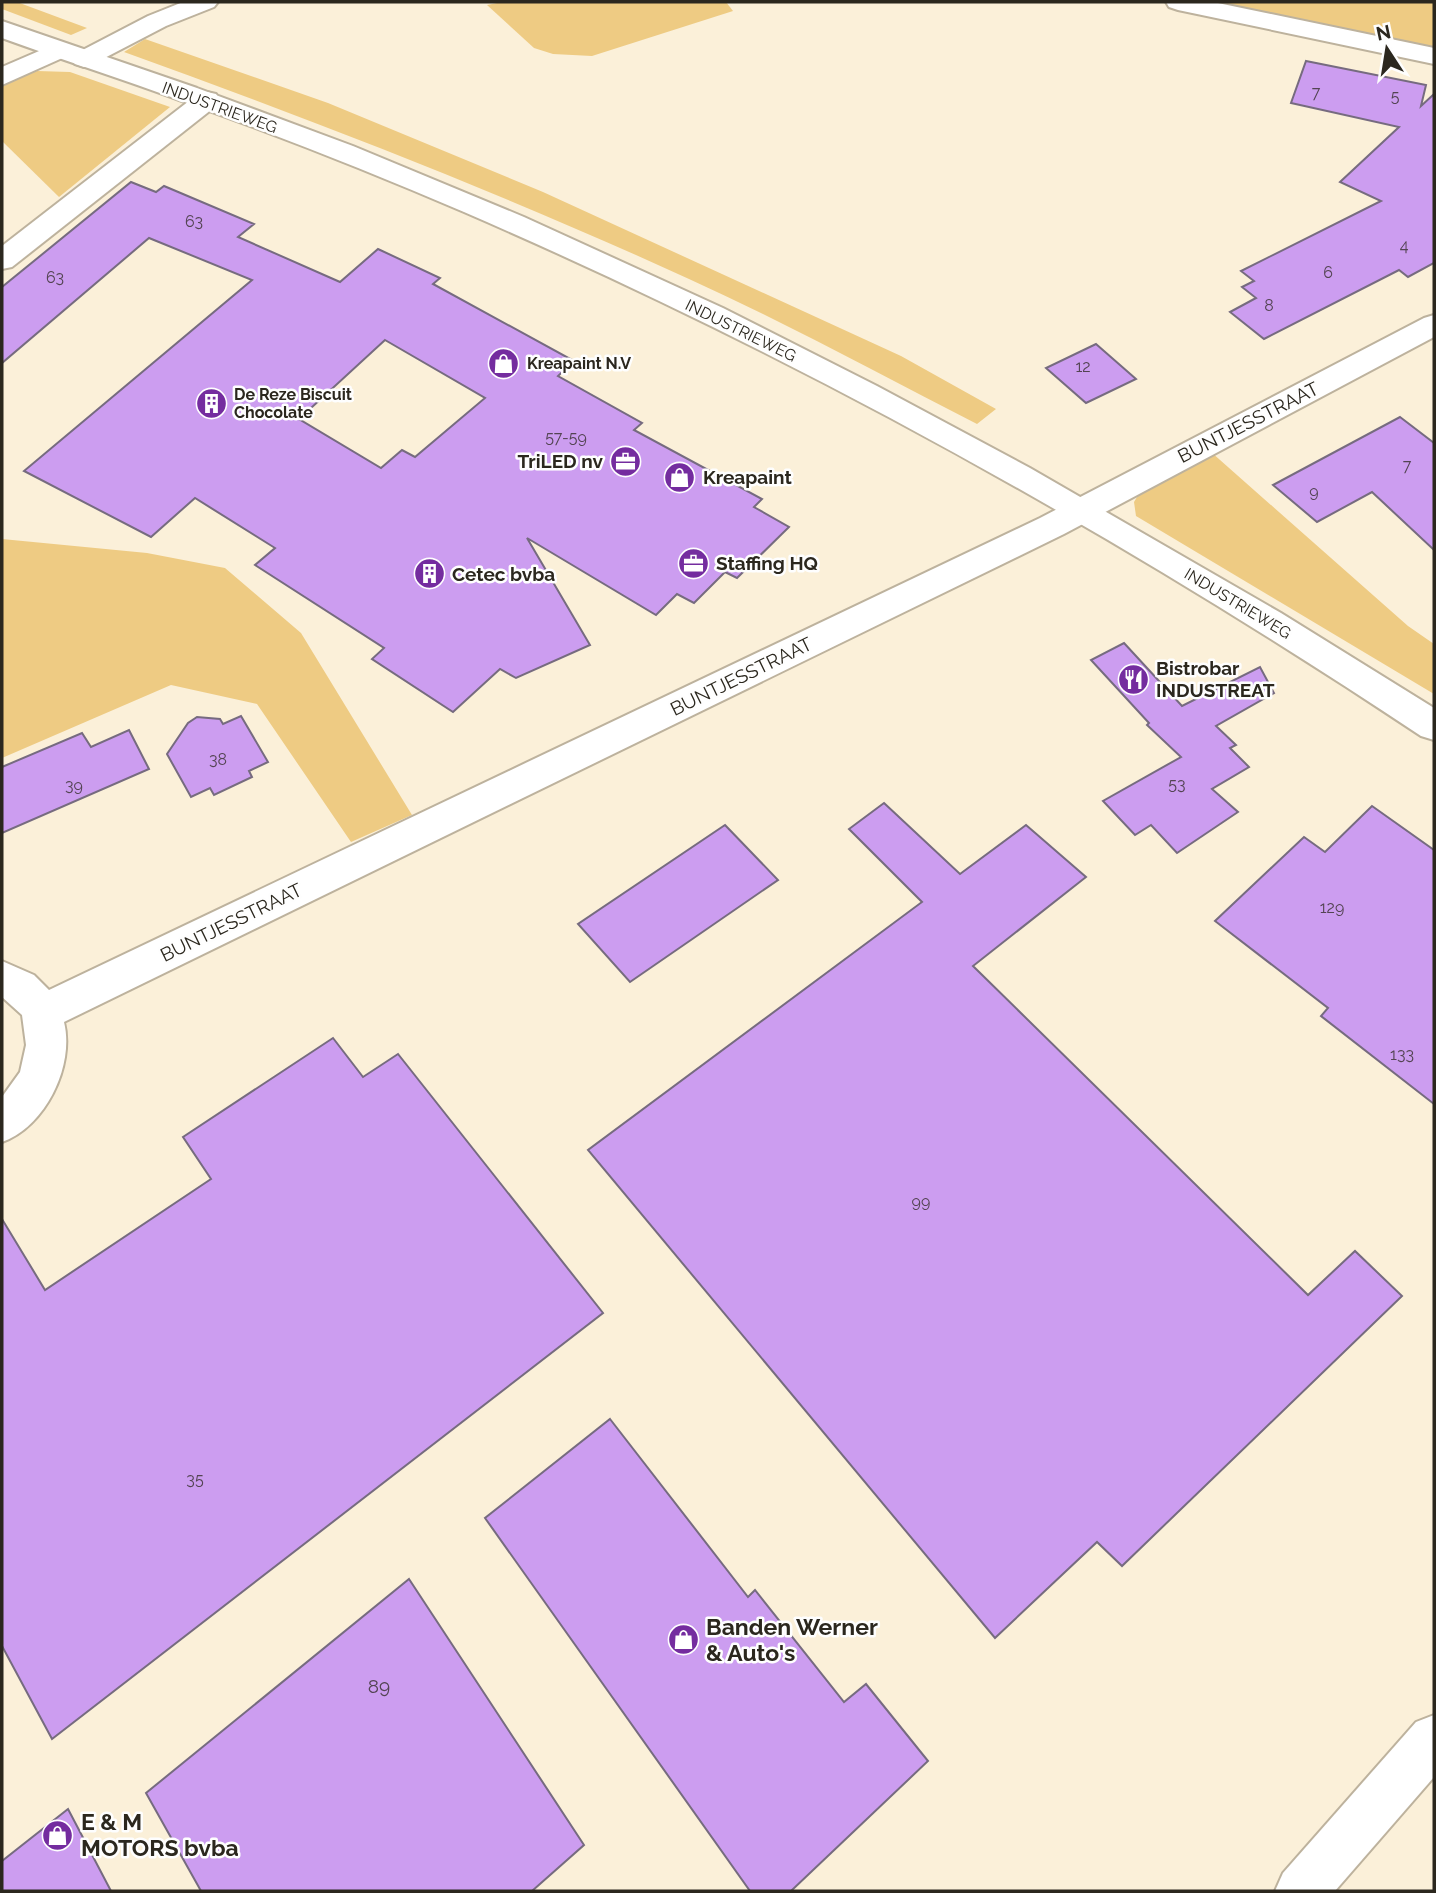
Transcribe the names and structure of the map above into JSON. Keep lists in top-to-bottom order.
{
  "streets": {
    "street": ["INDUSTRIEWEG", "BUNTJESSTRAAT"]
  },
  "crossings": [
    ["INDUSTRIEWEG", "BUNTJESSTRAAT"]
  ],
  "places": {
    "shop": [
      "Kreapaint N.V",
      "Kreapaint",
      "Banden Werner & Auto's",
      "E & M MOTORS bvba"
    ],
    "building": ["De Reze Biscuit Chocolate", "Cetec bvba"],
    "office": ["TriLED nv", "Staffing HQ"],
    "restaurant": ["Bistrobar INDUSTREAT"]
  },
  "house_numbers": [
    "7",
    "5",
    "63",
    "4",
    "6",
    "63",
    "8",
    "12",
    "57-59",
    "7",
    "9",
    "38",
    "53",
    "39",
    "129",
    "133",
    "99",
    "35",
    "89"
  ],
  "north": "top"
}
